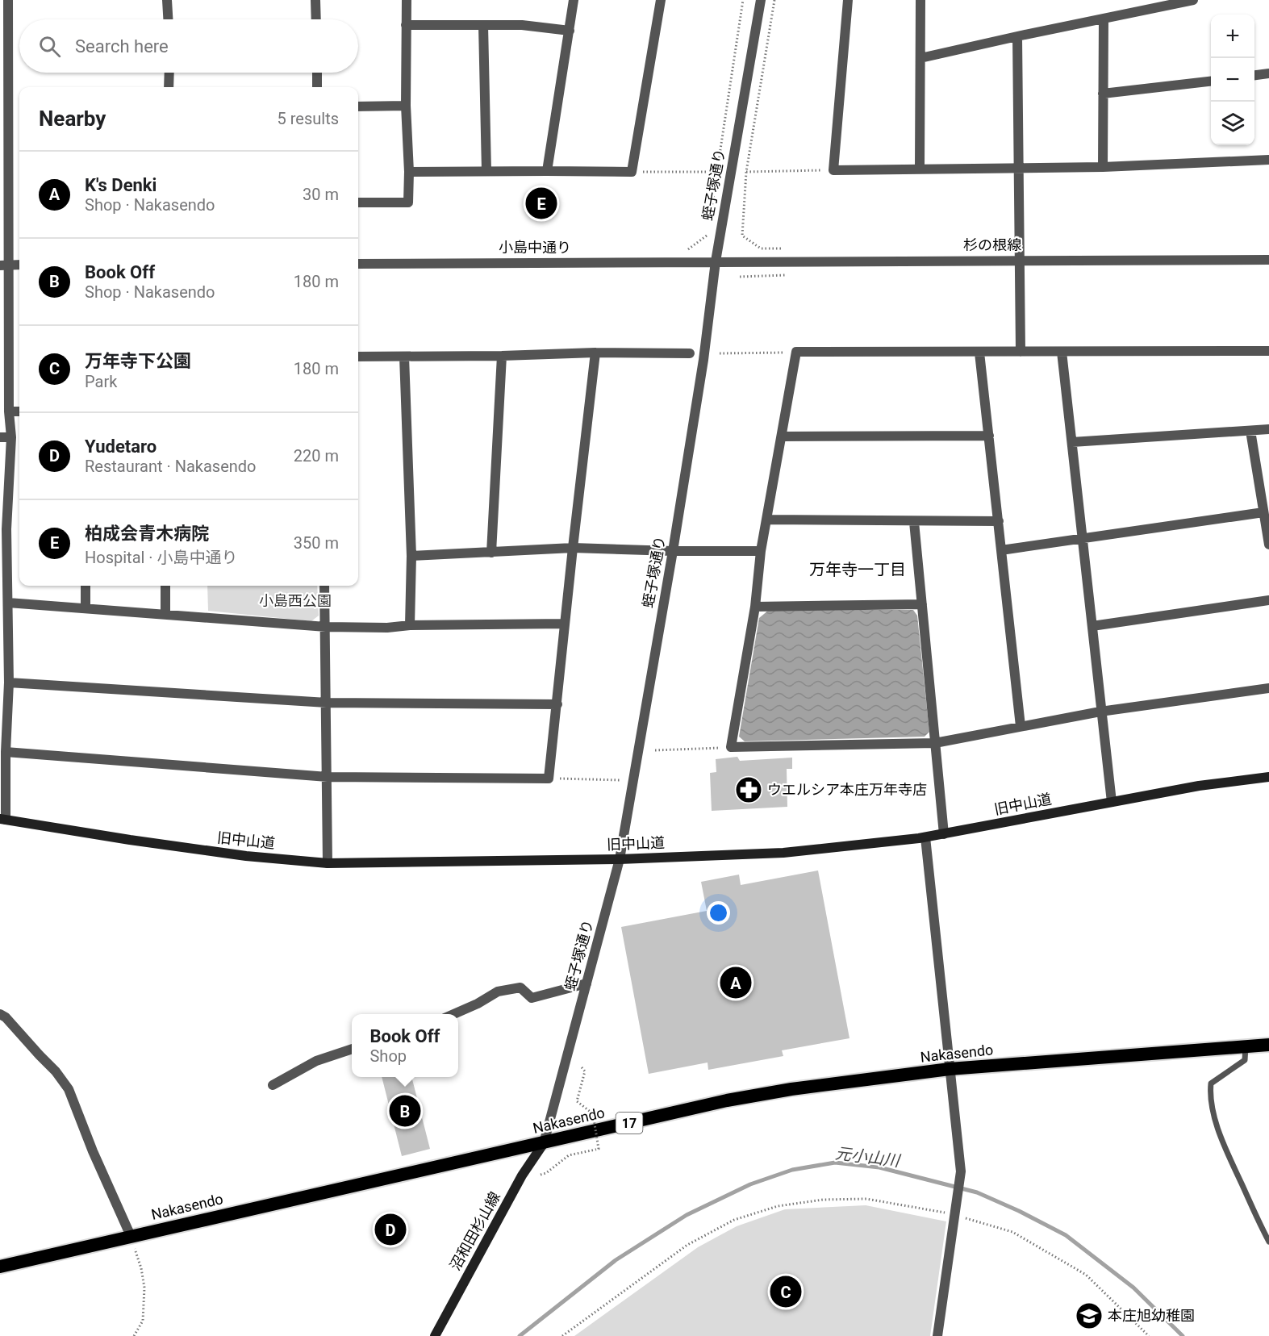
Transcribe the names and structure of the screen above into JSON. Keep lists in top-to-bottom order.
{
  "streets": {
    "highway": ["Nakasendo", "17"],
    "main road": ["旧中山道", "沼和田杉山線"],
    "street": ["蛭子塚通り", "杉の根線", "小島中通り"]
  },
  "crossings": [
    ["蛭子塚通り", "杉の根線"],
    ["蛭子塚通り", "小島中通り"],
    ["蛭子塚通り", "旧中山道"],
    ["蛭子塚通り", "Nakasendo"],
    ["蛭子塚通り", "沼和田杉山線"],
    ["杉の根線", "小島中通り"],
    ["Nakasendo", "沼和田杉山線"]
  ],
  "districts": ["万年寺一丁目"],
  "water": ["元小山川"],
  "parks": ["小島西公園"],
  "places": {
    "pharmacy": ["ウエルシア本庄万年寺店"],
    "school or university": ["本庄旭幼稚園"]
  },
  "page": {
    "map_buttons": ["+", "−"],
    "search": "Search here",
    "heading": ["Nearby", "5 results"],
    "list": [
      {
        "mark": "A",
        "name": "K's Denki",
        "note": "Shop · Nakasendo",
        "value": "30 m"
      },
      {
        "mark": "B",
        "name": "Book Off",
        "note": "Shop · Nakasendo",
        "value": "180 m"
      },
      {
        "mark": "C",
        "name": "万年寺下公園",
        "note": "Park",
        "value": "180 m"
      },
      {
        "mark": "D",
        "name": "Yudetaro",
        "note": "Restaurant · Nakasendo",
        "value": "220 m"
      },
      {
        "mark": "E",
        "name": "柏成会青木病院",
        "note": "Hospital · 小島中通り",
        "value": "350 m"
      }
    ],
    "pins": [
      "E",
      "A",
      "B",
      "D",
      "C"
    ],
    "popup": ["Book Off", "Shop"]
  }
}
